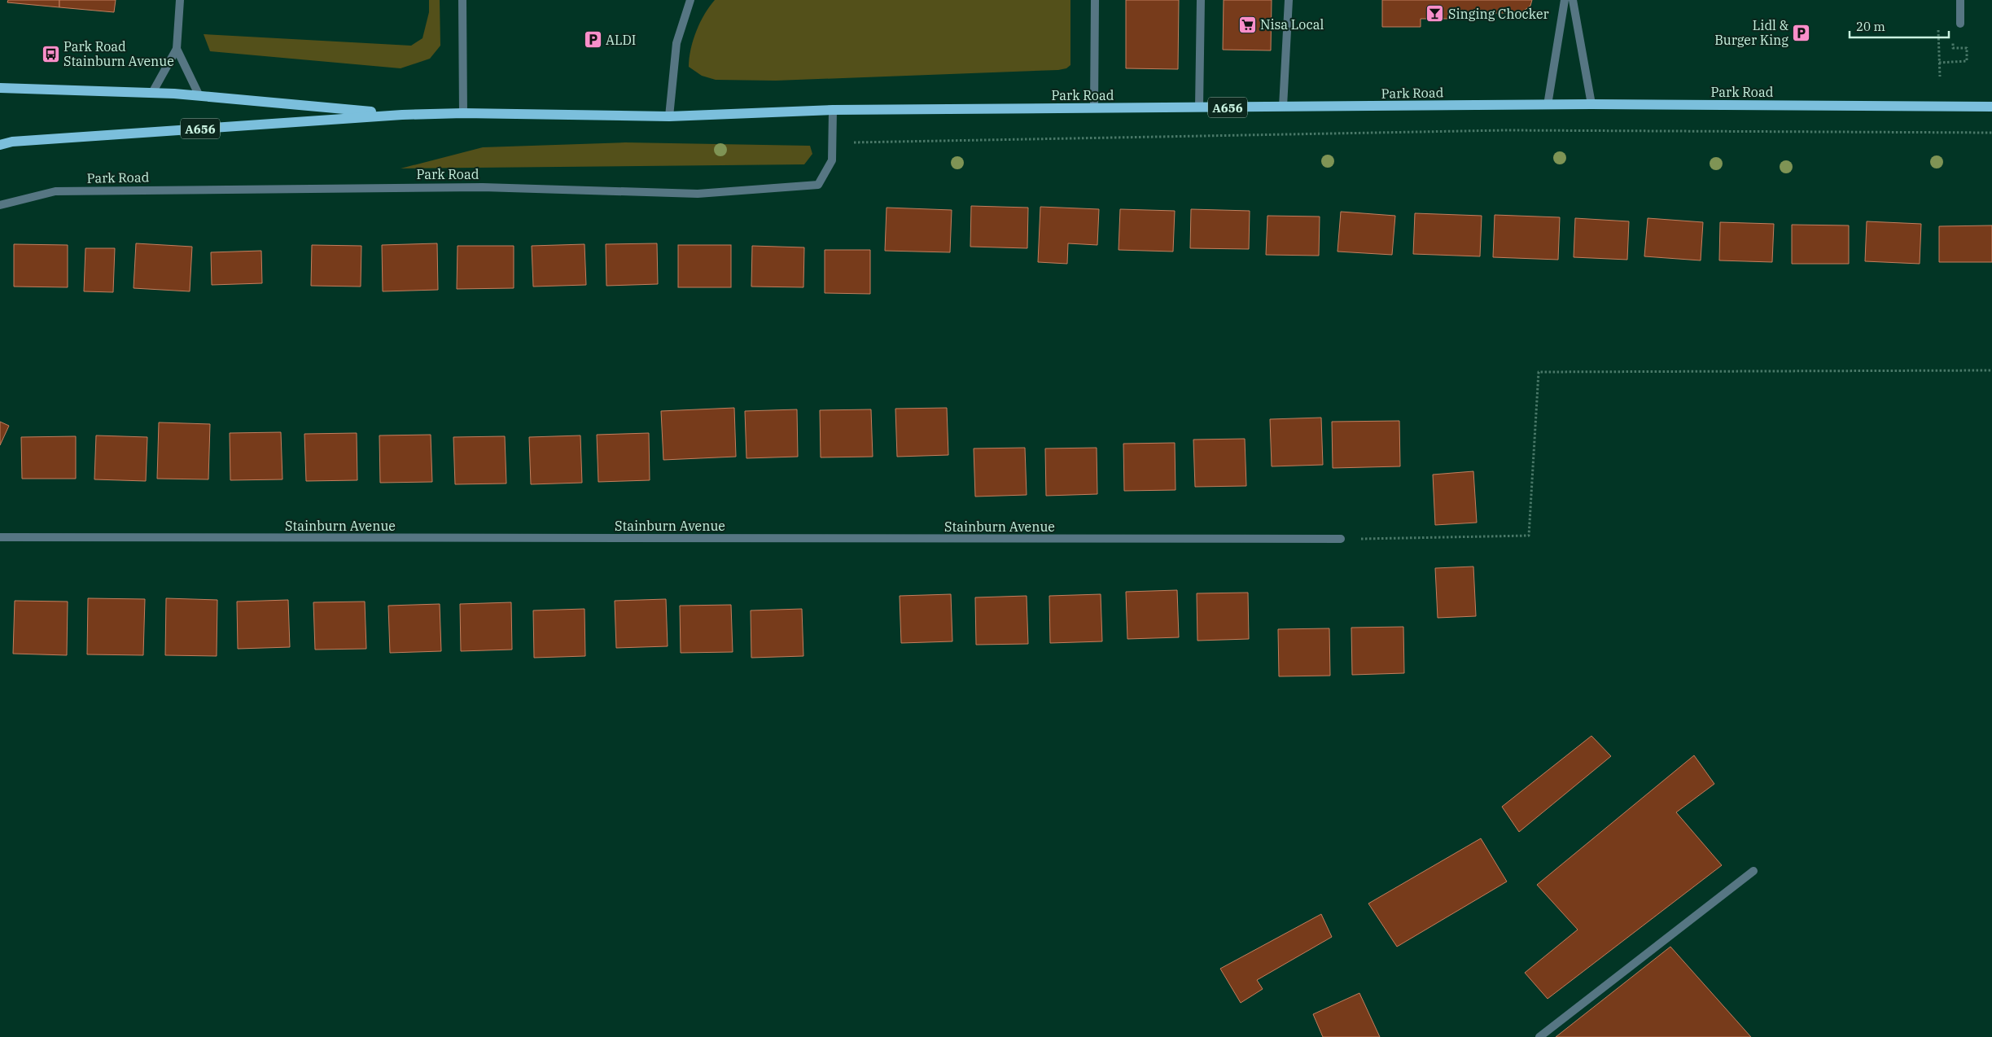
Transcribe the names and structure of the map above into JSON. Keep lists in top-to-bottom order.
{
  "streets": {
    "main road": ["Park Road", "A656"],
    "street": ["Stainburn Avenue"]
  },
  "places": {
    "bar": ["Singing Chocker"],
    "supermarket": ["Nisa Local"],
    "parking": ["Lidl & Burger King", "ALDI"],
    "bus stop": ["Park Road Stainburn Avenue"]
  },
  "scale_bar": "20 m"
}
